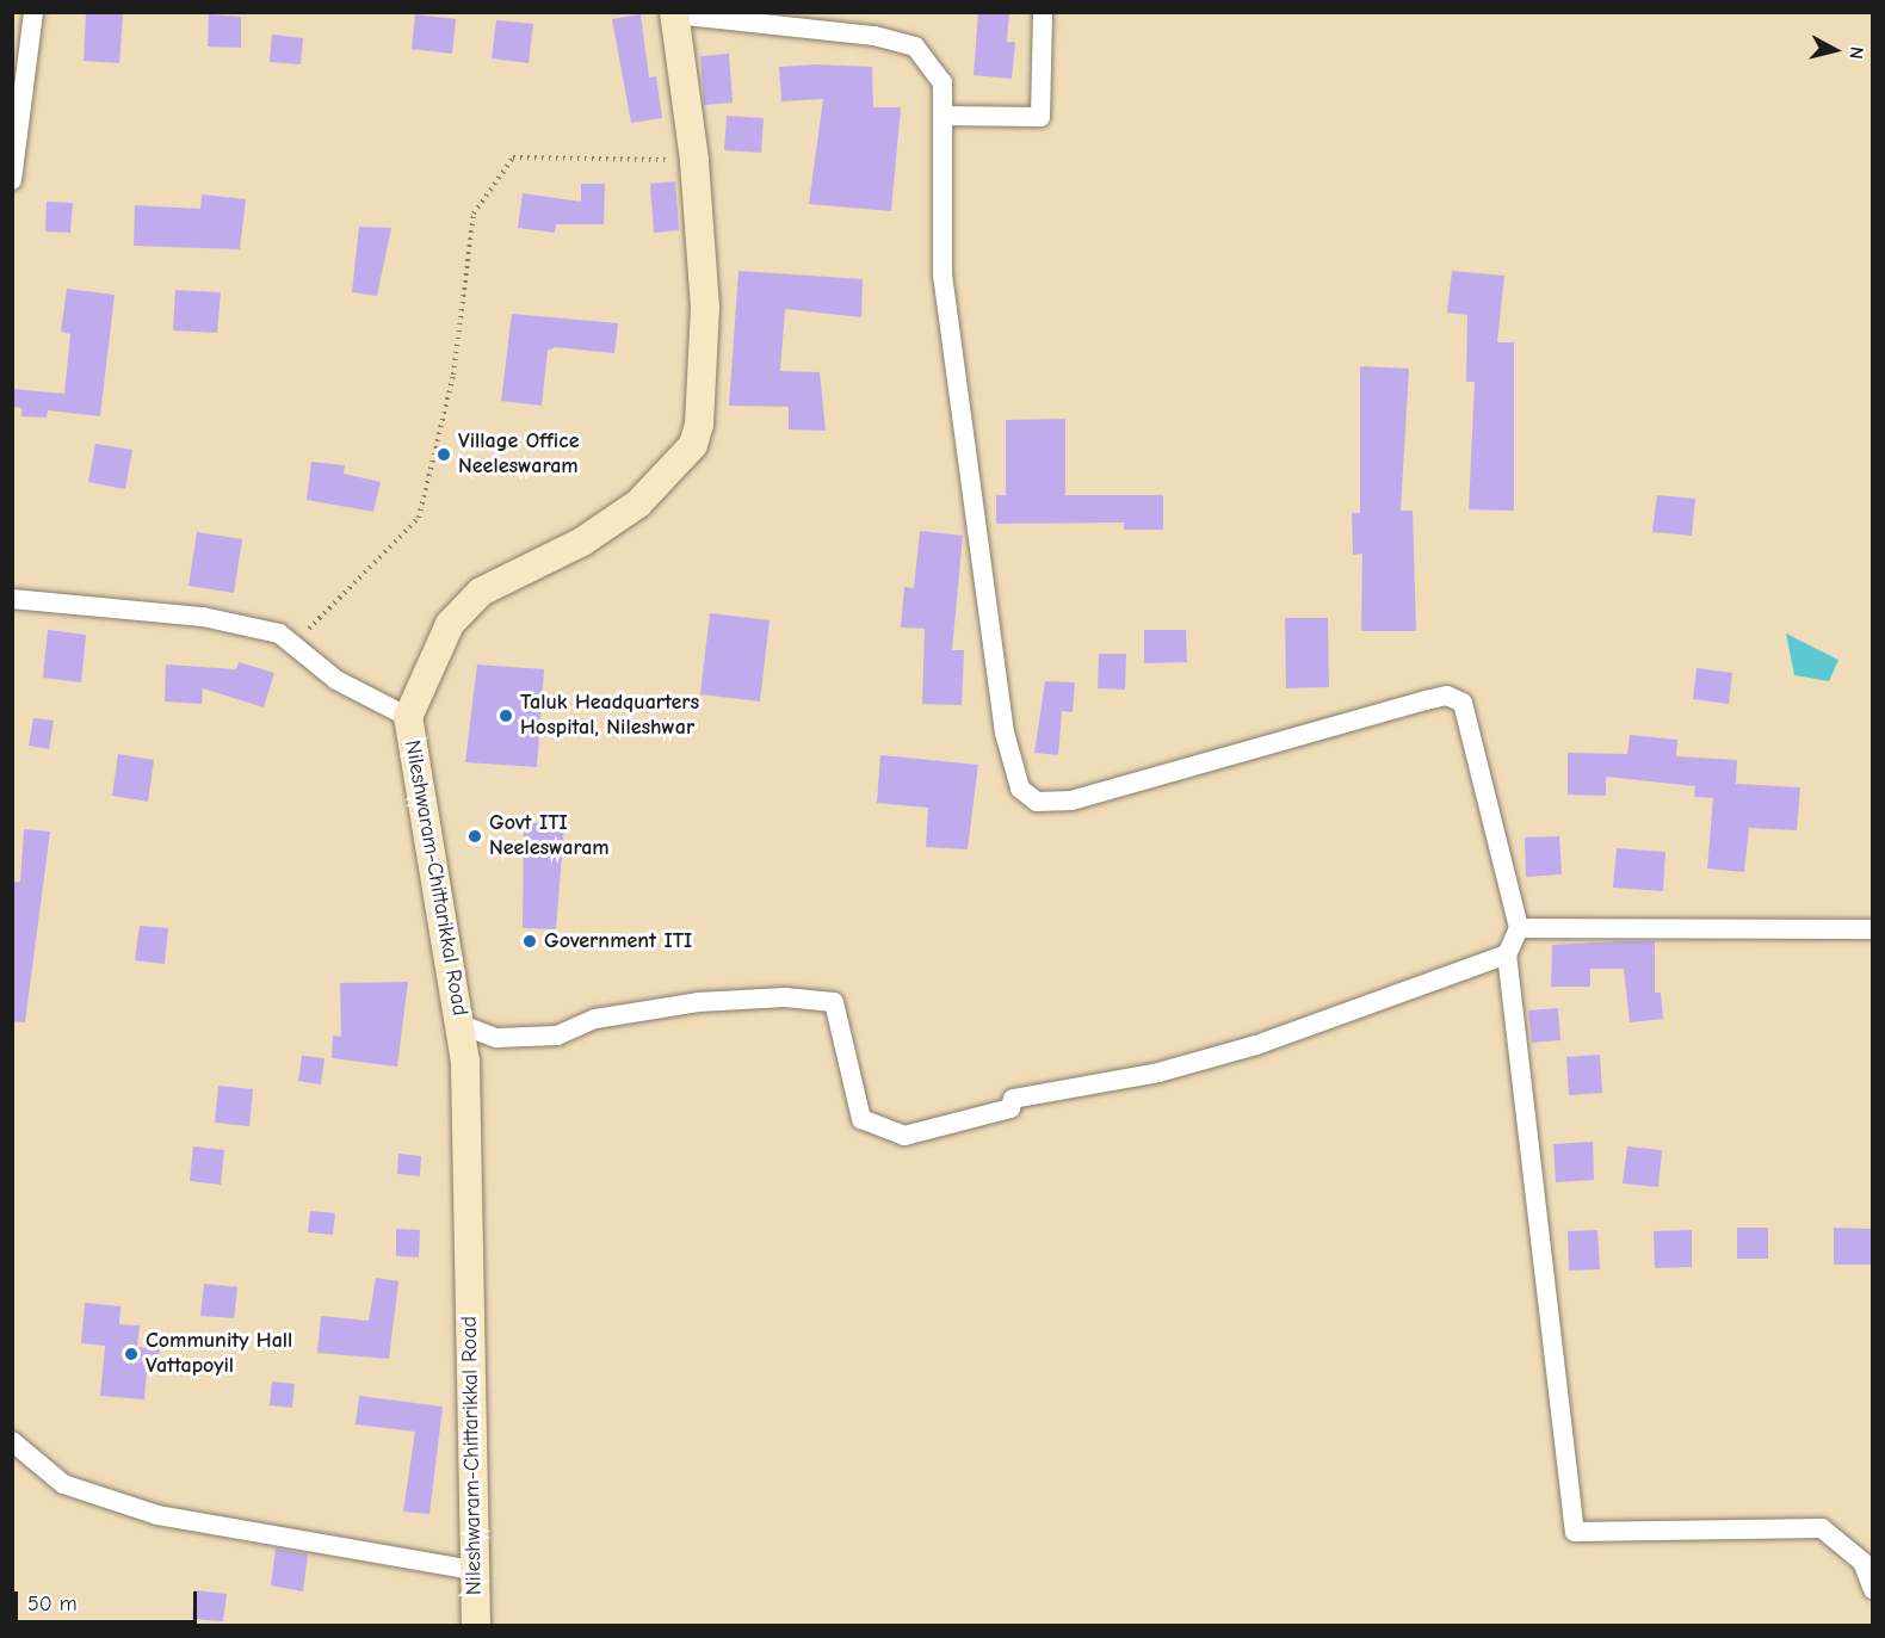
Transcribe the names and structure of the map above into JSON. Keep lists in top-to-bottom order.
{
  "streets": {
    "main road": ["Nileshwaram-Chittarikkal Road"]
  },
  "places": [
    "Village Office Neeleswaram",
    "Taluk Headquarters Hospital, Nileshwar",
    "Govt ITI Neeleswaram",
    "Government ITI",
    "Community Hall Vattapoyil"
  ],
  "scale_bar": "50 m",
  "north": "right"
}
